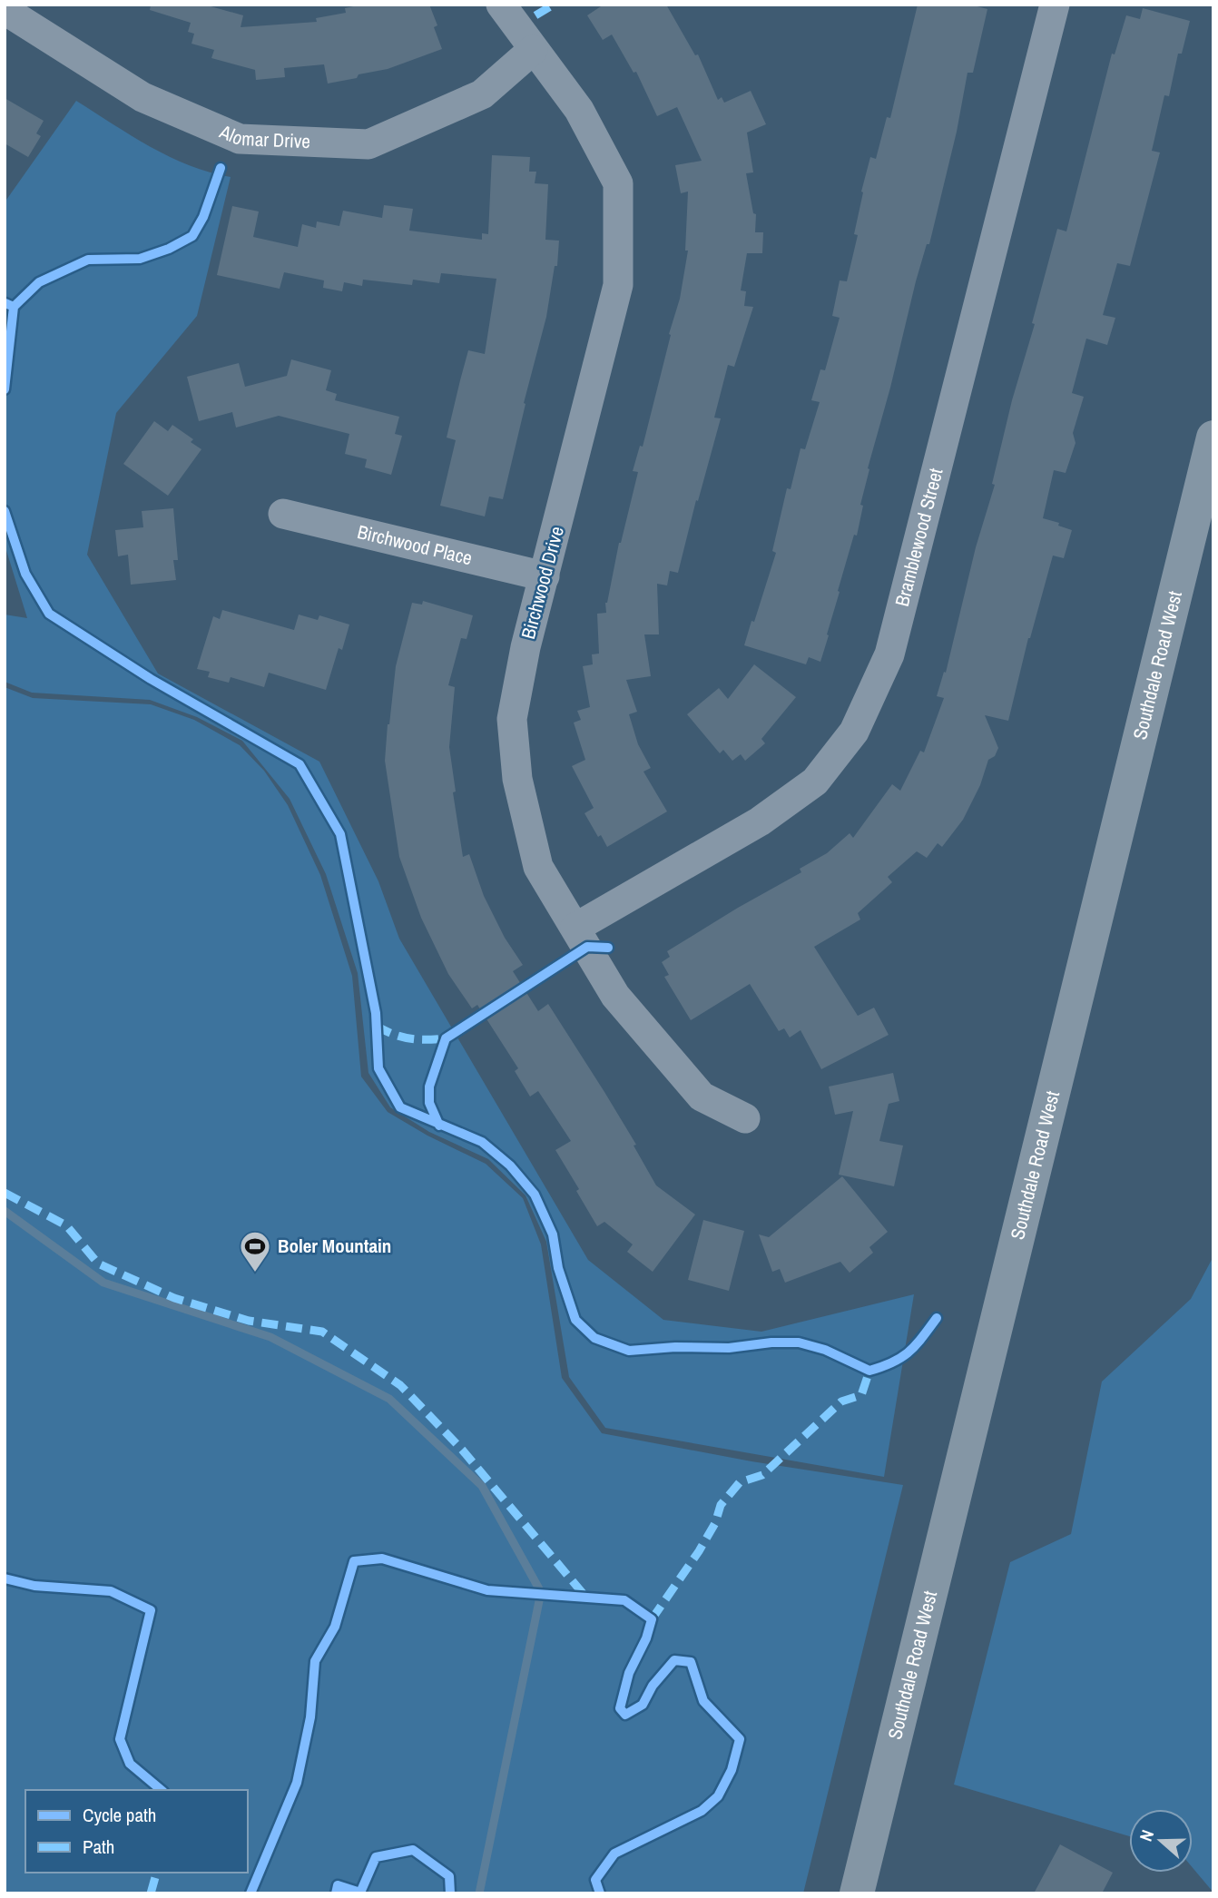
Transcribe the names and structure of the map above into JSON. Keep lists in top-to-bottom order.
{
  "streets": {
    "main road": ["Southdale Road West"],
    "street": [
      "Alomar Drive",
      "Bramblewood Street",
      "Birchwood Place",
      "Birchwood Drive"
    ]
  },
  "crossings": [
    ["Alomar Drive", "Birchwood Drive"],
    ["Bramblewood Street", "Birchwood Drive"],
    ["Birchwood Place", "Birchwood Drive"]
  ],
  "places": {
    "sports": ["Boler Mountain"]
  },
  "legend": ["Cycle path", "Path"],
  "north": "left"
}
